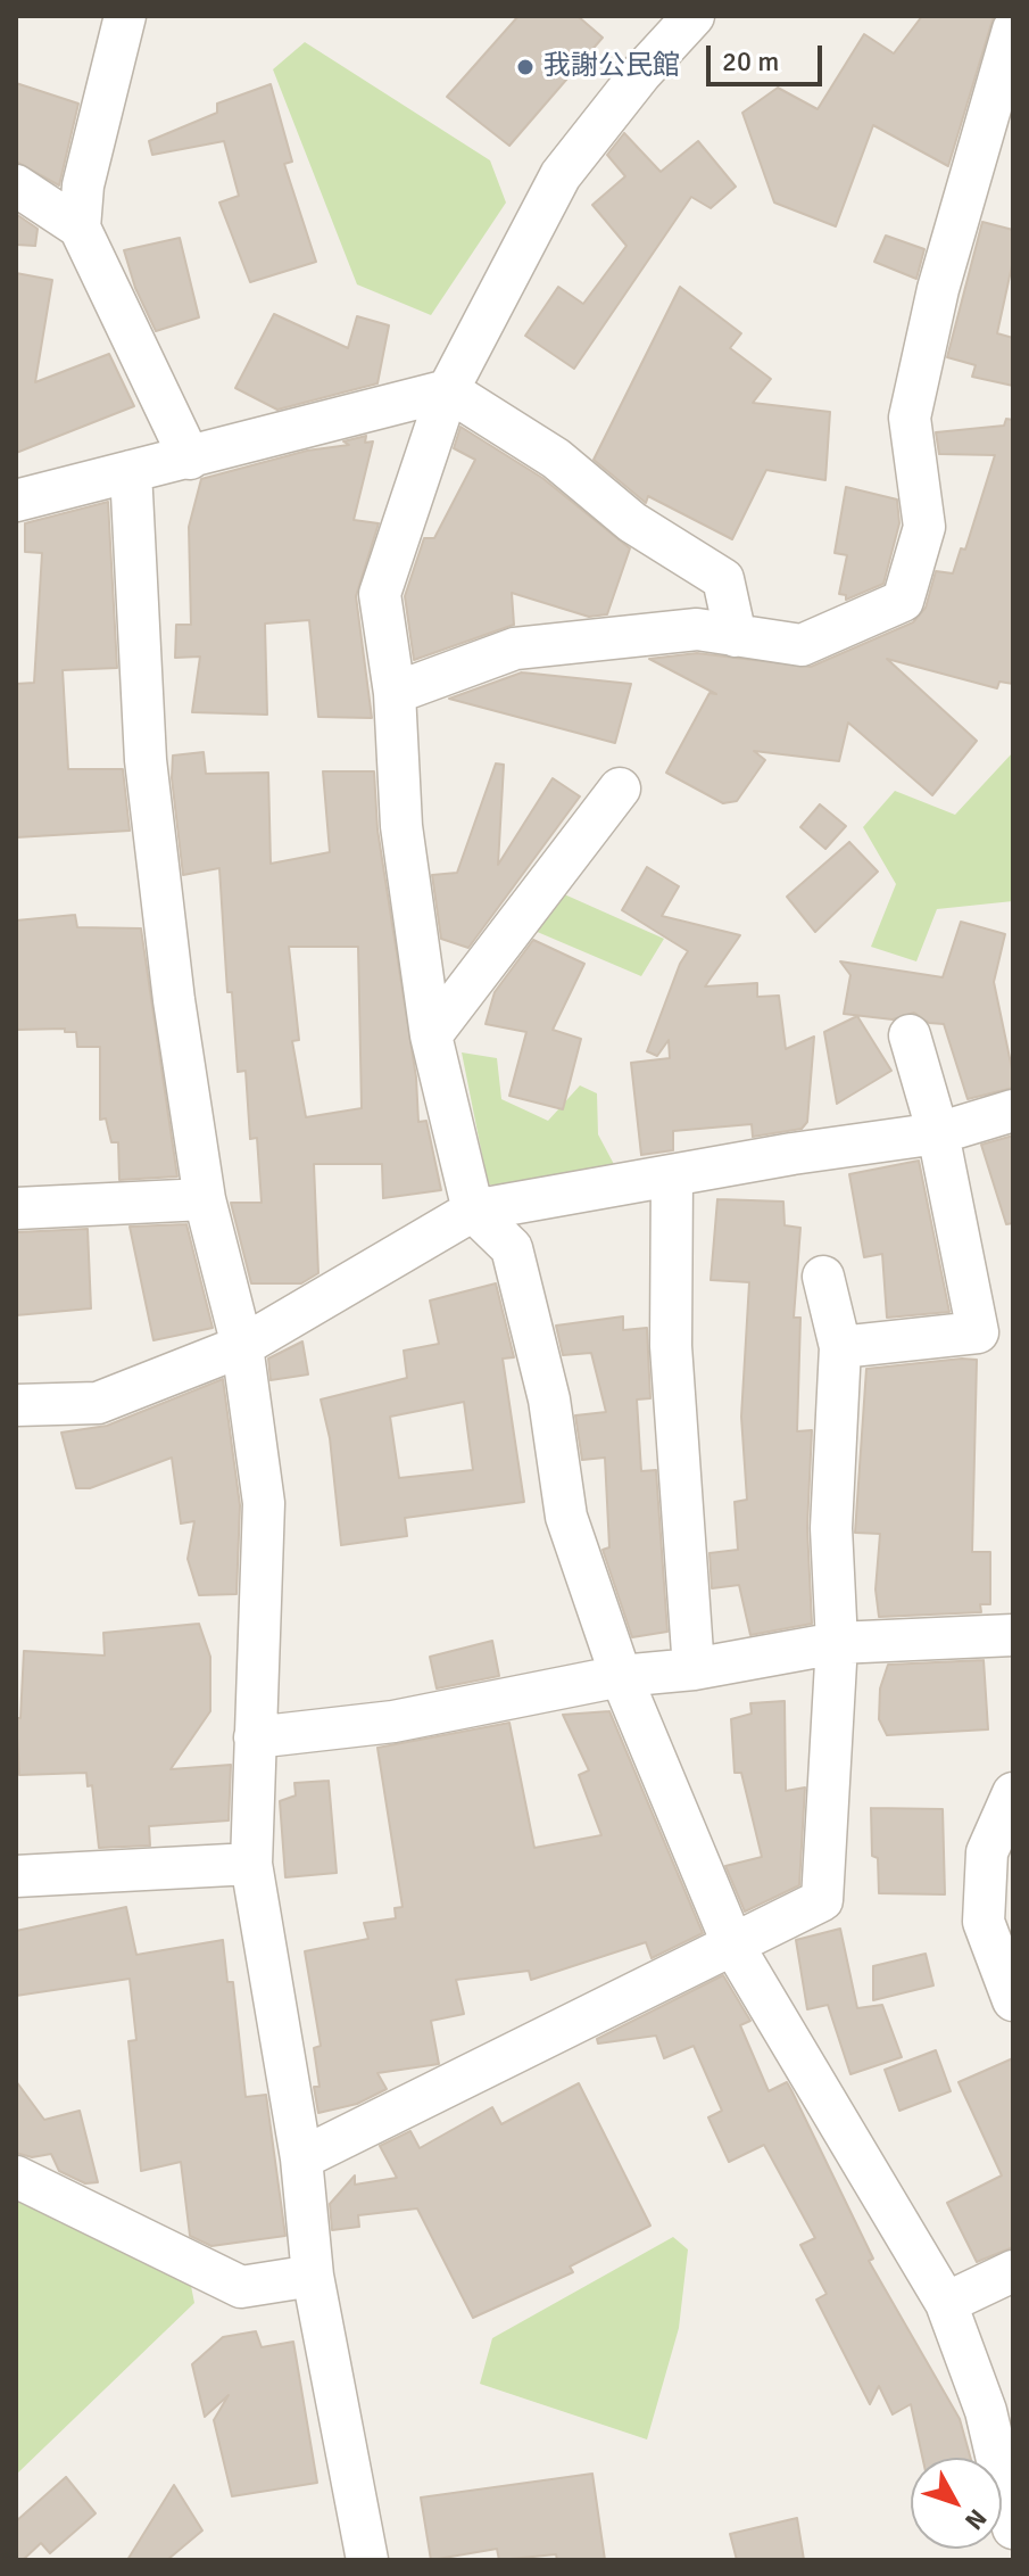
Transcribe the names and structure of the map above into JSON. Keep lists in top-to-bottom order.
{
  "places": ["我謝公民館"],
  "scale_bar": "20 m",
  "north": "bottom right"
}
